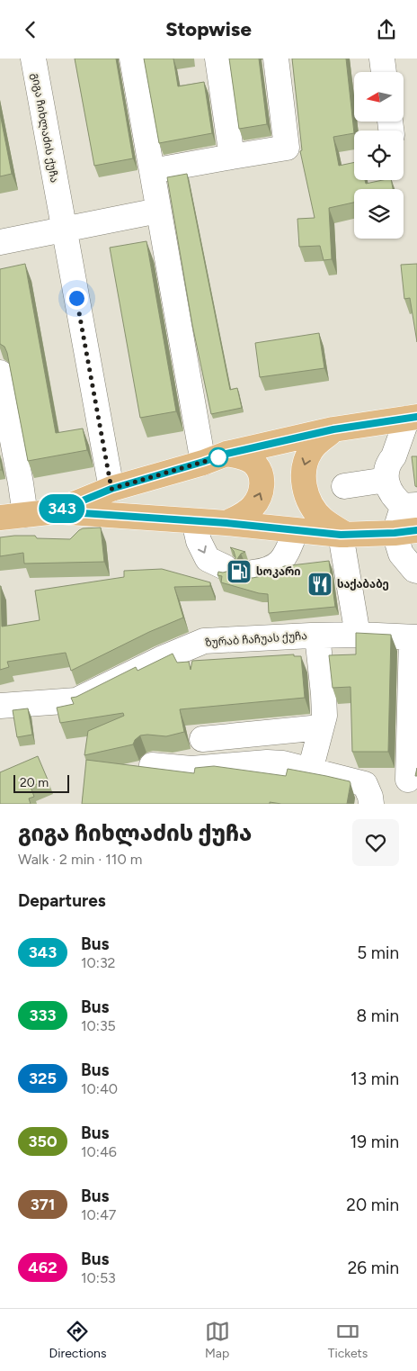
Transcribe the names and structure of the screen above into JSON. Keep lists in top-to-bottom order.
{
  "streets": {
    "street": ["გიგა ჩიხლაძის ქუჩა", "ზურაბ ჩაჩუას ქუჩა"]
  },
  "places": {
    "fuel station": ["სოკარი"],
    "restaurant": ["საქაბაბე"]
  },
  "lines": ["bus line 343"],
  "scale_bar": "20 m",
  "north": "left",
  "page": {
    "header": "Stopwise",
    "on_map": "343",
    "scale": "20 m",
    "heading": [
      ["გიგა ჩიხლაძის ქუჩა", "Walk · 2 min · 110 m"],
      "Departures"
    ],
    "list": [
      {
        "mark": "343",
        "name": "Bus",
        "note": "10:32",
        "value": "5 min"
      },
      {
        "mark": "333",
        "name": "Bus",
        "note": "10:35",
        "value": "8 min"
      },
      {
        "mark": "325",
        "name": "Bus",
        "note": "10:40",
        "value": "13 min"
      },
      {
        "mark": "350",
        "name": "Bus",
        "note": "10:46",
        "value": "19 min"
      },
      {
        "mark": "371",
        "name": "Bus",
        "note": "10:47",
        "value": "20 min"
      },
      {
        "mark": "462",
        "name": "Bus",
        "note": "10:53",
        "value": "26 min"
      }
    ],
    "tabs": ["Directions", "Map", "Tickets"]
  }
}
